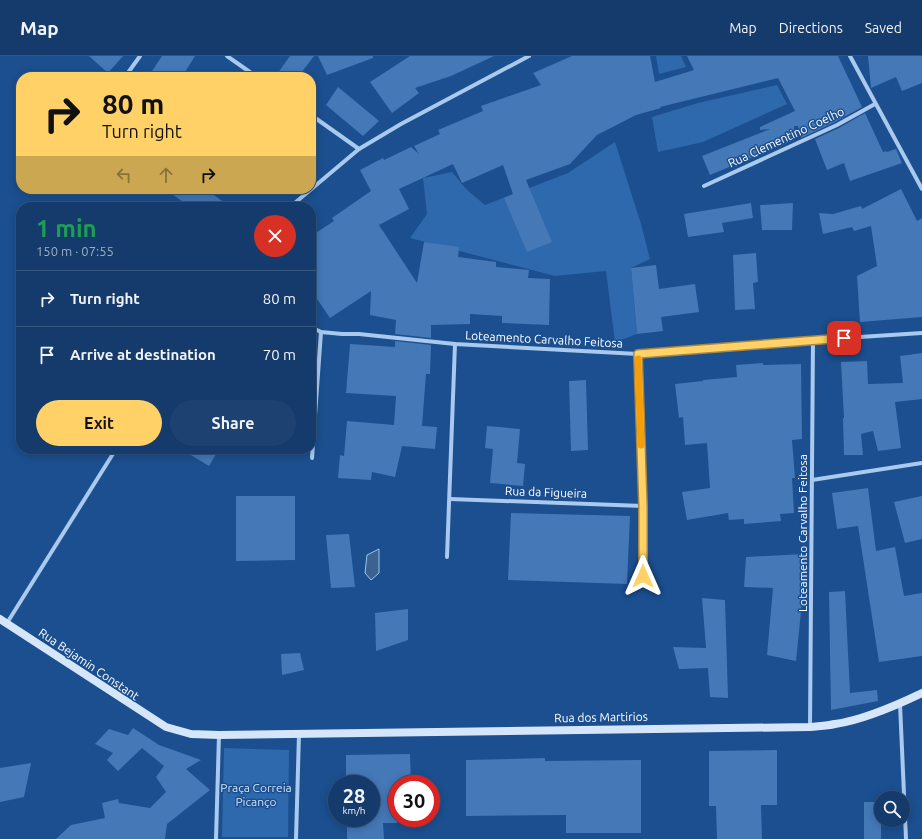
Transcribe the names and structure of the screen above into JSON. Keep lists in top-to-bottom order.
{
  "streets": {
    "street": [
      "Rua Clementino Coelho",
      "Loteamento Carvalho Feitosa",
      "Rua da Figueira",
      "Rua Bejamin Constant",
      "Rua dos Martirios"
    ]
  },
  "crossings": [
    ["Loteamento Carvalho Feitosa", "Rua dos Martirios"],
    ["Rua Bejamin Constant", "Rua dos Martirios"]
  ],
  "parks": ["Praça Correia Picanço"],
  "page": {
    "header": "Map",
    "nav": ["Map", "Directions", "Saved"],
    "turn": ["80 m", "Turn right"],
    "heading": ["1 min", "150 m · 07:55"],
    "list": [
      {
        "name": "Turn right",
        "value": "80 m"
      },
      {
        "name": "Arrive at destination",
        "value": "70 m"
      }
    ],
    "buttons": ["Exit", "Share"],
    "speed": "28 km/h",
    "limit": "30"
  }
}
